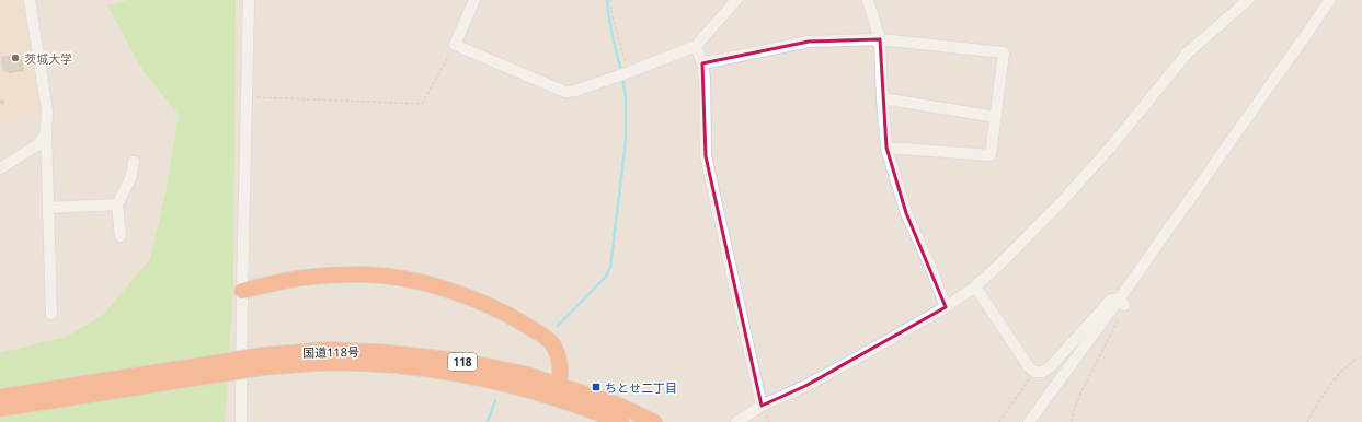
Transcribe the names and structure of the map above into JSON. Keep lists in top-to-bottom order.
{
  "streets": {
    "highway": ["国道118号", "118"]
  },
  "places": {
    "other": ["茨城大学"],
    "transit": ["ちとせ二丁目"]
  }
}
